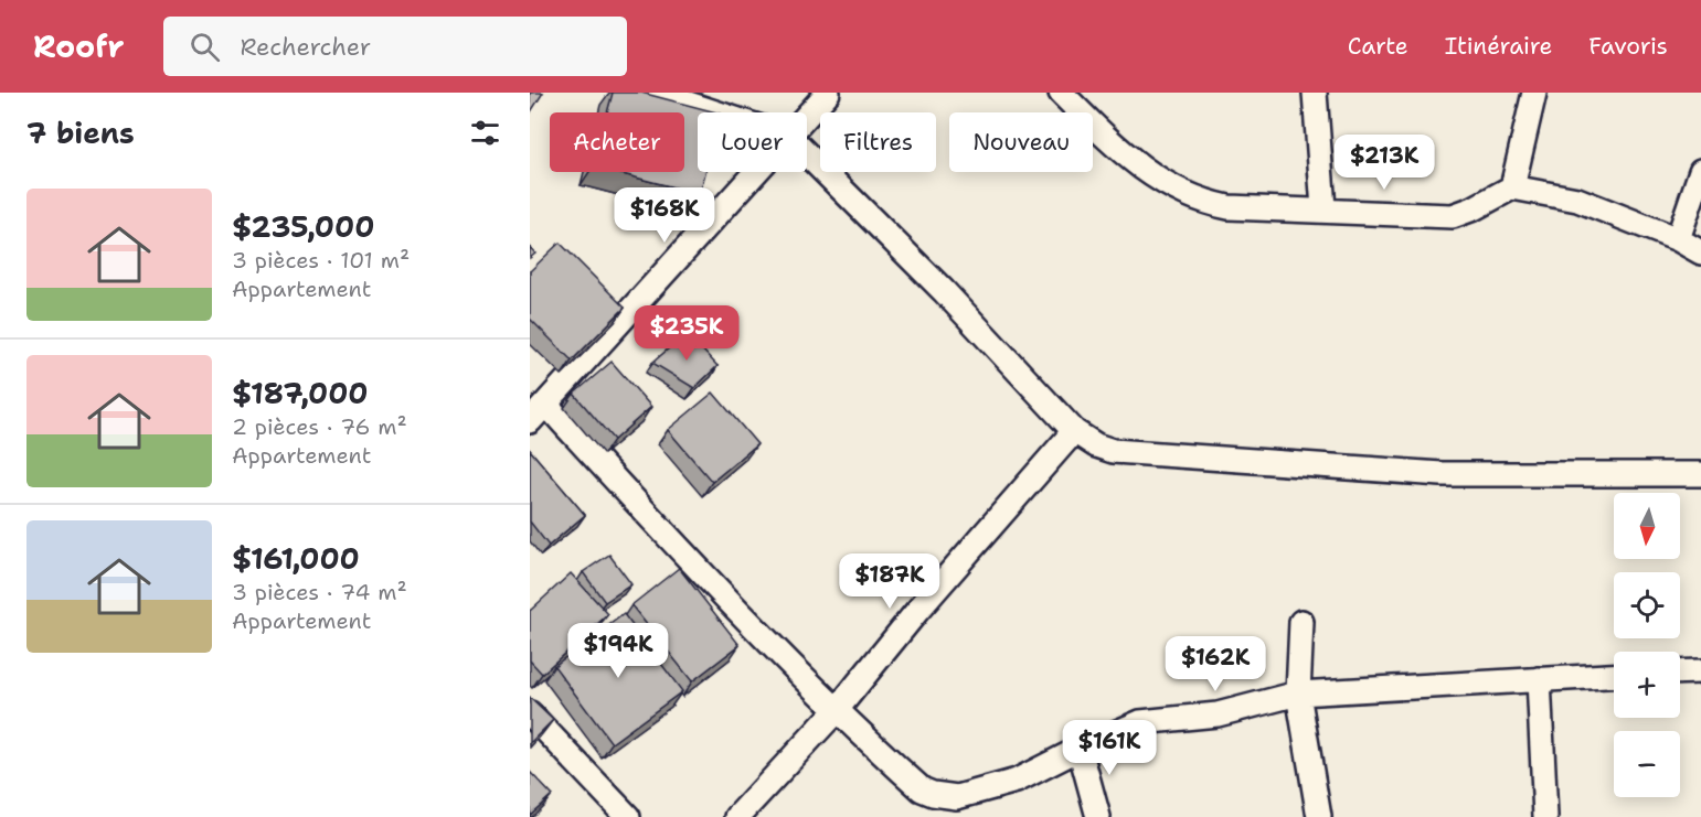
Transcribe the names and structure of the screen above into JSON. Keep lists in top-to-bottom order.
{
  "north": "bottom",
  "page": {
    "header": "Roofr",
    "search": "Rechercher",
    "nav": ["Carte", "Itinéraire", "Favoris"],
    "heading": "7 biens",
    "chip": [
      "Acheter",
      "Louer",
      "Filtres",
      "Nouveau"
    ],
    "price": [
      "$213K",
      "$168K",
      "$235K",
      "$187K",
      "$194K",
      "$162K",
      "$161K"
    ],
    "list": [
      {
        "name": "$235,000",
        "note": "3 pièces · 101 m² · Appartement"
      },
      {
        "name": "$187,000",
        "note": "2 pièces · 76 m² · Appartement"
      },
      {
        "name": "$161,000",
        "note": "3 pièces · 74 m² · Appartement"
      }
    ],
    "map_buttons": ["+", "−"]
  }
}
